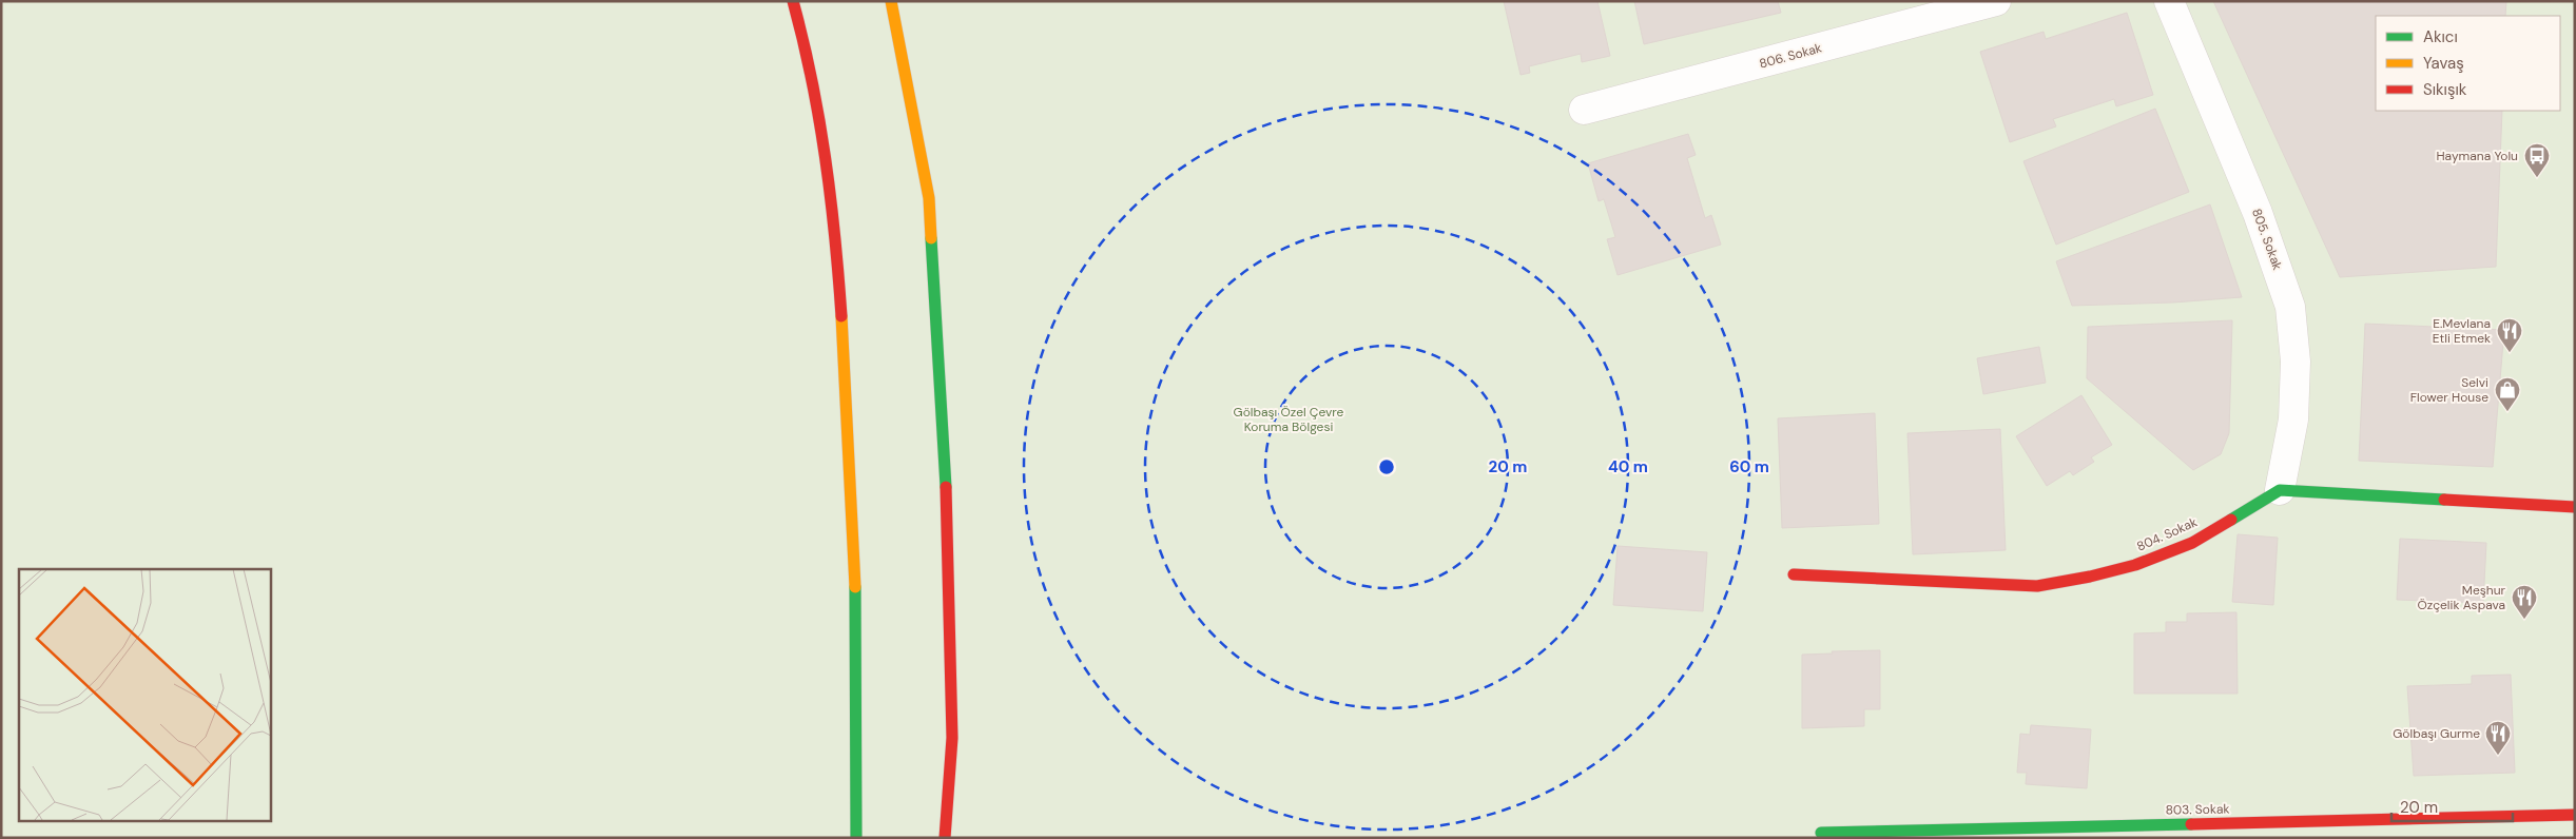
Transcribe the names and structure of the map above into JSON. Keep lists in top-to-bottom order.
{
  "streets": {
    "main road": ["804. Sokak", "803. Sokak"],
    "street": ["806. Sokak", "805. Sokak"]
  },
  "crossings": [
    ["805. Sokak", "804. Sokak"]
  ],
  "parks": ["Gölbaşı Özel Çevre Koruma Bölgesi"],
  "places": {
    "bus stop": ["Haymana Yolu"],
    "restaurant": ["E.Mevlana Etli Etmek", "Meşhur Özçelik Aspava", "Gölbaşı Gurme"],
    "shop": ["Selvi Flower House"]
  },
  "legend": ["Akıcı", "Yavaş", "Sıkışık"],
  "scale_bar": "20 m",
  "rings": ["20 m", "40 m", "60 m"]
}
